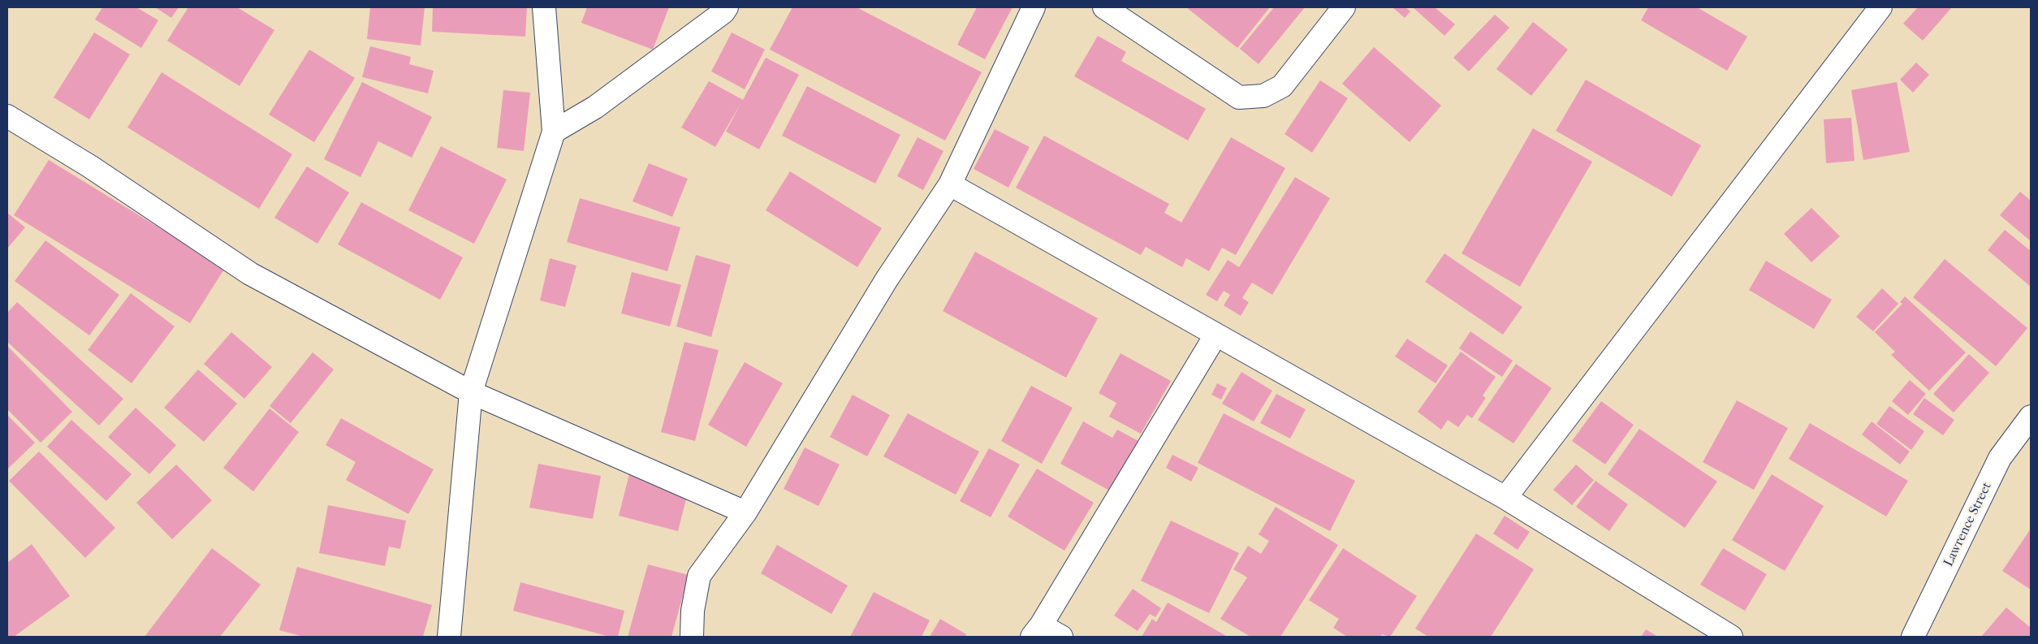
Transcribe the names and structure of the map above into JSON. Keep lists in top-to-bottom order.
{
  "streets": {
    "street": ["Lawrence Street"]
  }
}
